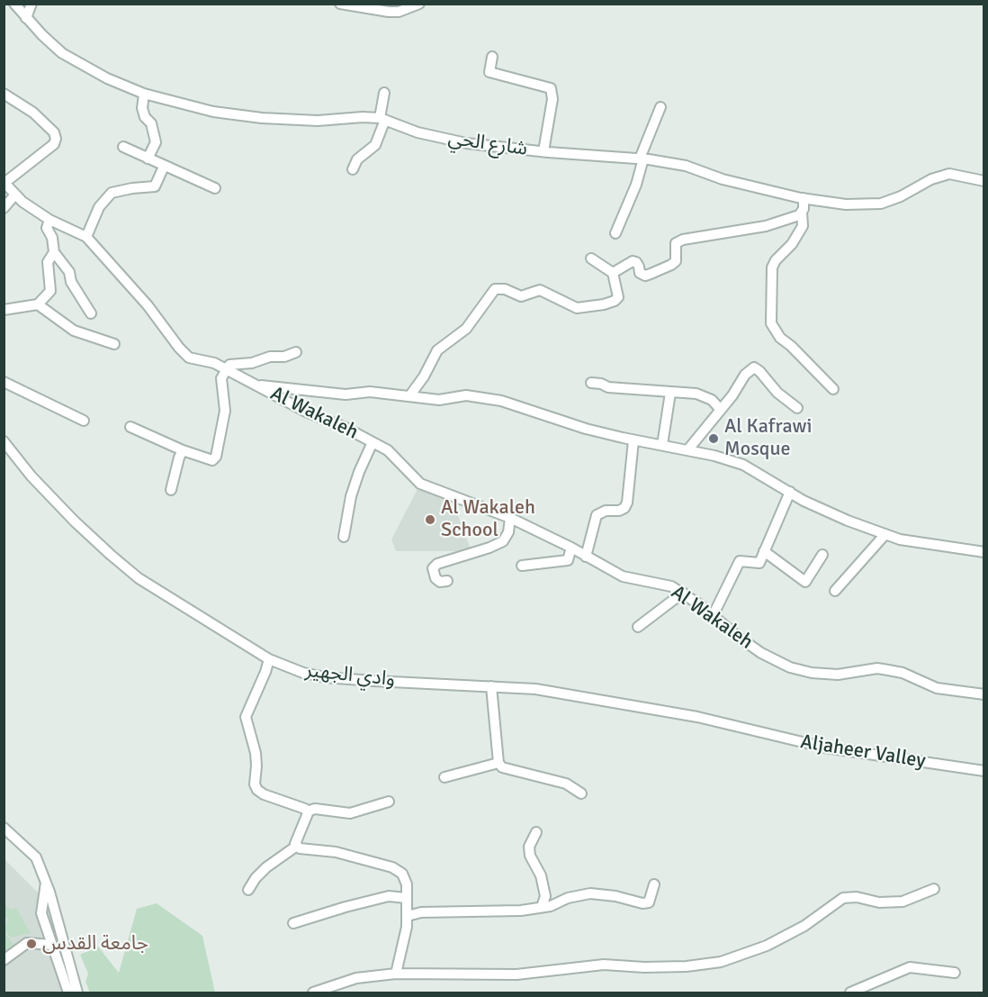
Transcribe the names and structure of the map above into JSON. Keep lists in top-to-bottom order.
{
  "streets": {
    "street": [
      "شارع الحي",
      "Al Wakaleh",
      "وادي الجهير",
      "Aljaheer Valley"
    ]
  },
  "crossings": [
    ["وادي الجهير", "Aljaheer Valley"]
  ],
  "places": ["Al Kafrawi Mosque", "Al Wakaleh School", "جامعة القدس"]
}
